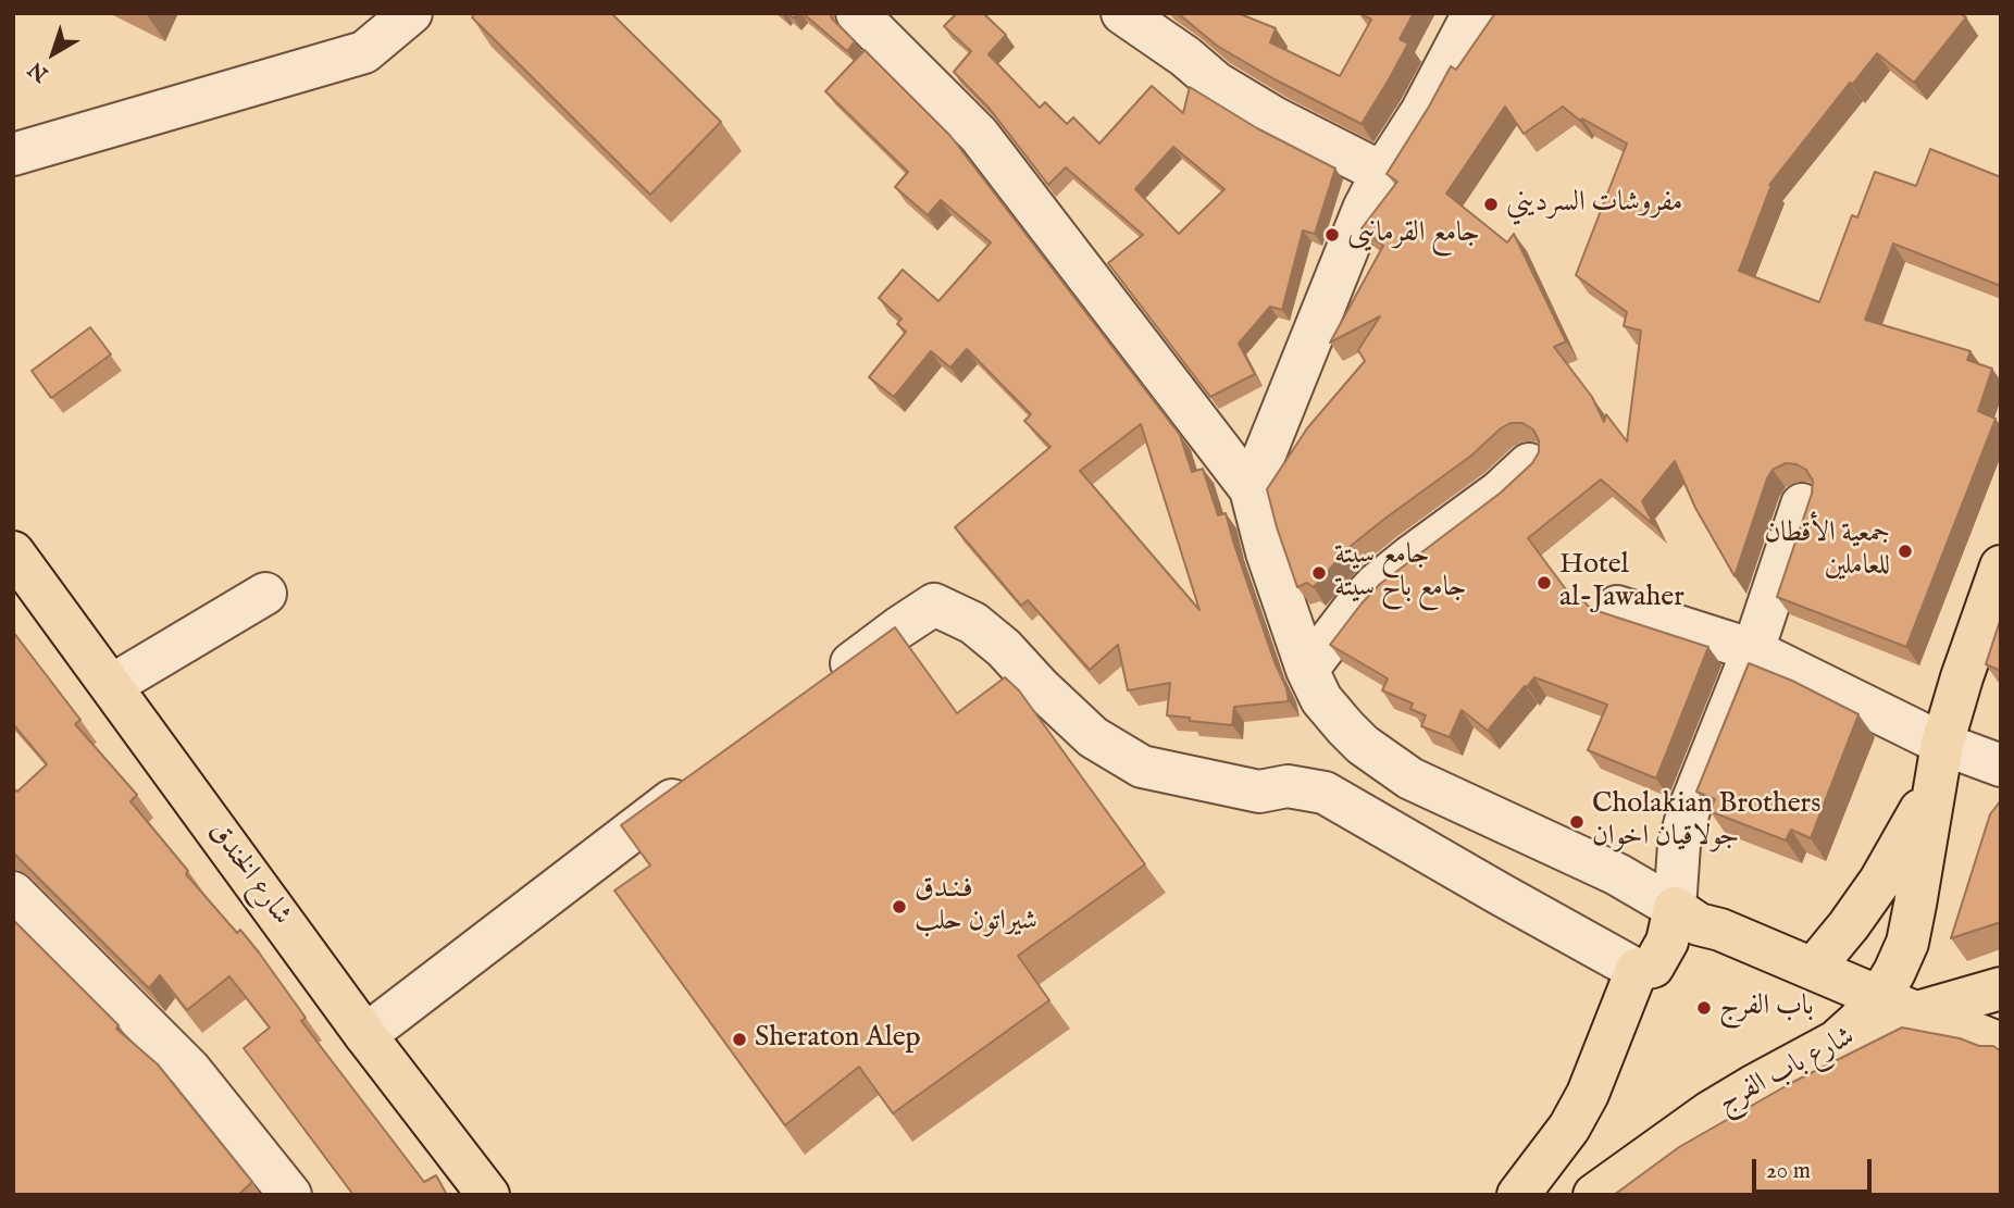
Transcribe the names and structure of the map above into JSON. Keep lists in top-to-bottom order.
{
  "streets": {
    "main road": ["شارع الخندق", "شارع باب الفرج"]
  },
  "places": [
    "مفروشات السرديني",
    "جامع القرمانيى",
    "جمعية الأقطان للعاملين",
    "جامع سيتة جامع باح سيتة",
    "Hotel al-Jawaher",
    "Cholakian Brothers جولاقيان اخوان",
    "فـنـدق شيراتون حلب",
    "باب الفرج",
    "Sheraton Alep"
  ],
  "scale_bar": "20 m",
  "north": "bottom left"
}
